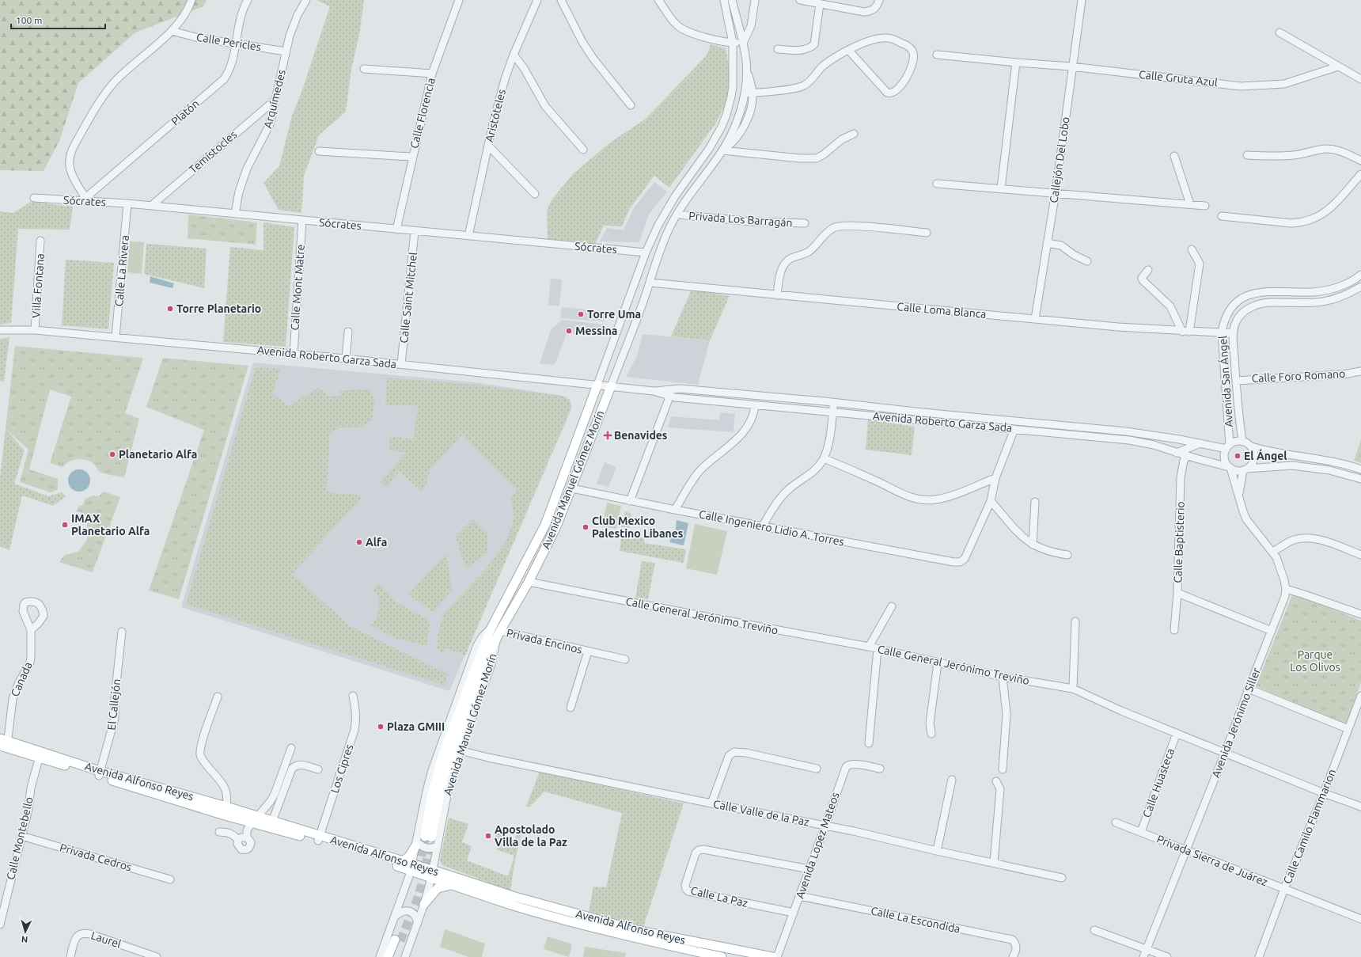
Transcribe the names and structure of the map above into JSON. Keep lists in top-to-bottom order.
{
  "streets": {
    "main road": ["Avenida Manuel Gómez Morín", "Avenida Alfonso Reyes"],
    "street": [
      "Calle Pericles",
      "Calle Gruta Azul",
      "Arquímedes",
      "Platón",
      "Calle Florencia",
      "Aristóteles",
      "Temístocles",
      "Callejón Del Lobo",
      "Sócrates",
      "Privada Los Barragán",
      "Calle La Rivera",
      "Villa Fontana",
      "Calle Mont Matre",
      "Calle Saint Mitchel",
      "Calle Loma Blanca",
      "Avenida Roberto Garza Sada",
      "Calle Foro Romano",
      "Avenida San Ángel",
      "Calle Ingeniero Lidio A. Torres",
      "Calle Baptisterio",
      "Calle General Jerónimo Treviño",
      "Privada Encinos",
      "Canada",
      "El Callejón",
      "Avenida Jerónimo Siller",
      "Los Cipres",
      "Calle Huasteca",
      "Calle Valle de la Paz",
      "Calle Camilo Flammarion",
      "Calle Montebello",
      "Avenida Lopez Mateos",
      "Privada Cedros",
      "Privada Sierra de Juárez",
      "Calle La Paz",
      "Calle La Escondida",
      "Laurel"
    ]
  },
  "crossings": [
    ["Calle Pericles", "Arquímedes"],
    ["Calle Pericles", "Platón"],
    ["Calle Gruta Azul", "Callejón Del Lobo"],
    ["Arquímedes", "Temístocles"],
    ["Arquímedes", "Sócrates"],
    ["Platón", "Sócrates"],
    ["Calle Florencia", "Sócrates"],
    ["Aristóteles", "Sócrates"],
    ["Temístocles", "Sócrates"],
    ["Callejón Del Lobo", "Calle Loma Blanca"],
    ["Sócrates", "Calle La Rivera"],
    ["Sócrates", "Calle Mont Matre"],
    ["Sócrates", "Calle Saint Mitchel"],
    ["Calle La Rivera", "Avenida Roberto Garza Sada"],
    ["Villa Fontana", "Avenida Roberto Garza Sada"],
    ["Calle Mont Matre", "Avenida Roberto Garza Sada"],
    ["Calle Saint Mitchel", "Avenida Roberto Garza Sada"],
    ["Calle Loma Blanca", "Avenida San Ángel"],
    ["Avenida Roberto Garza Sada", "Avenida San Ángel"],
    ["Avenida Roberto Garza Sada", "Avenida Manuel Gómez Morín"],
    ["Avenida Roberto Garza Sada", "Calle Baptisterio"],
    ["Avenida Roberto Garza Sada", "Avenida Jerónimo Siller"],
    ["Calle Foro Romano", "Avenida San Ángel"],
    ["Avenida San Ángel", "Avenida Jerónimo Siller"],
    ["Avenida Manuel Gómez Morín", "Calle Ingeniero Lidio A. Torres"],
    ["Avenida Manuel Gómez Morín", "Calle General Jerónimo Treviño"],
    ["Avenida Manuel Gómez Morín", "Privada Encinos"],
    ["Avenida Manuel Gómez Morín", "Avenida Alfonso Reyes"],
    ["Avenida Manuel Gómez Morín", "Calle Valle de la Paz"],
    ["Calle General Jerónimo Treviño", "Avenida Jerónimo Siller"],
    ["Calle General Jerónimo Treviño", "Calle Huasteca"],
    ["Calle General Jerónimo Treviño", "Calle Camilo Flammarion"],
    ["Canada", "Avenida Alfonso Reyes"],
    ["El Callejón", "Avenida Alfonso Reyes"],
    ["Avenida Jerónimo Siller", "Privada Sierra de Juárez"],
    ["Los Cipres", "Avenida Alfonso Reyes"],
    ["Avenida Alfonso Reyes", "Calle Montebello"],
    ["Calle Huasteca", "Privada Sierra de Juárez"],
    ["Calle Valle de la Paz", "Avenida Lopez Mateos"],
    ["Calle Camilo Flammarion", "Privada Sierra de Juárez"],
    ["Calle Montebello", "Privada Cedros"],
    ["Avenida Lopez Mateos", "Calle La Paz"],
    ["Avenida Lopez Mateos", "Calle La Escondida"]
  ],
  "parks": ["Parque Los Olivos"],
  "places": {
    "other": [
      "Torre Planetario",
      "Torre Uma",
      "Messina",
      "Planetario Alfa",
      "El Ángel",
      "IMAX Planetario Alfa",
      "Club Mexico Palestino Libanes",
      "Alfa",
      "Plaza GMIII",
      "Apostolado Villa de la Paz"
    ],
    "health": ["Benavides"]
  },
  "scale_bar": "100 m",
  "north": "bottom"
}
